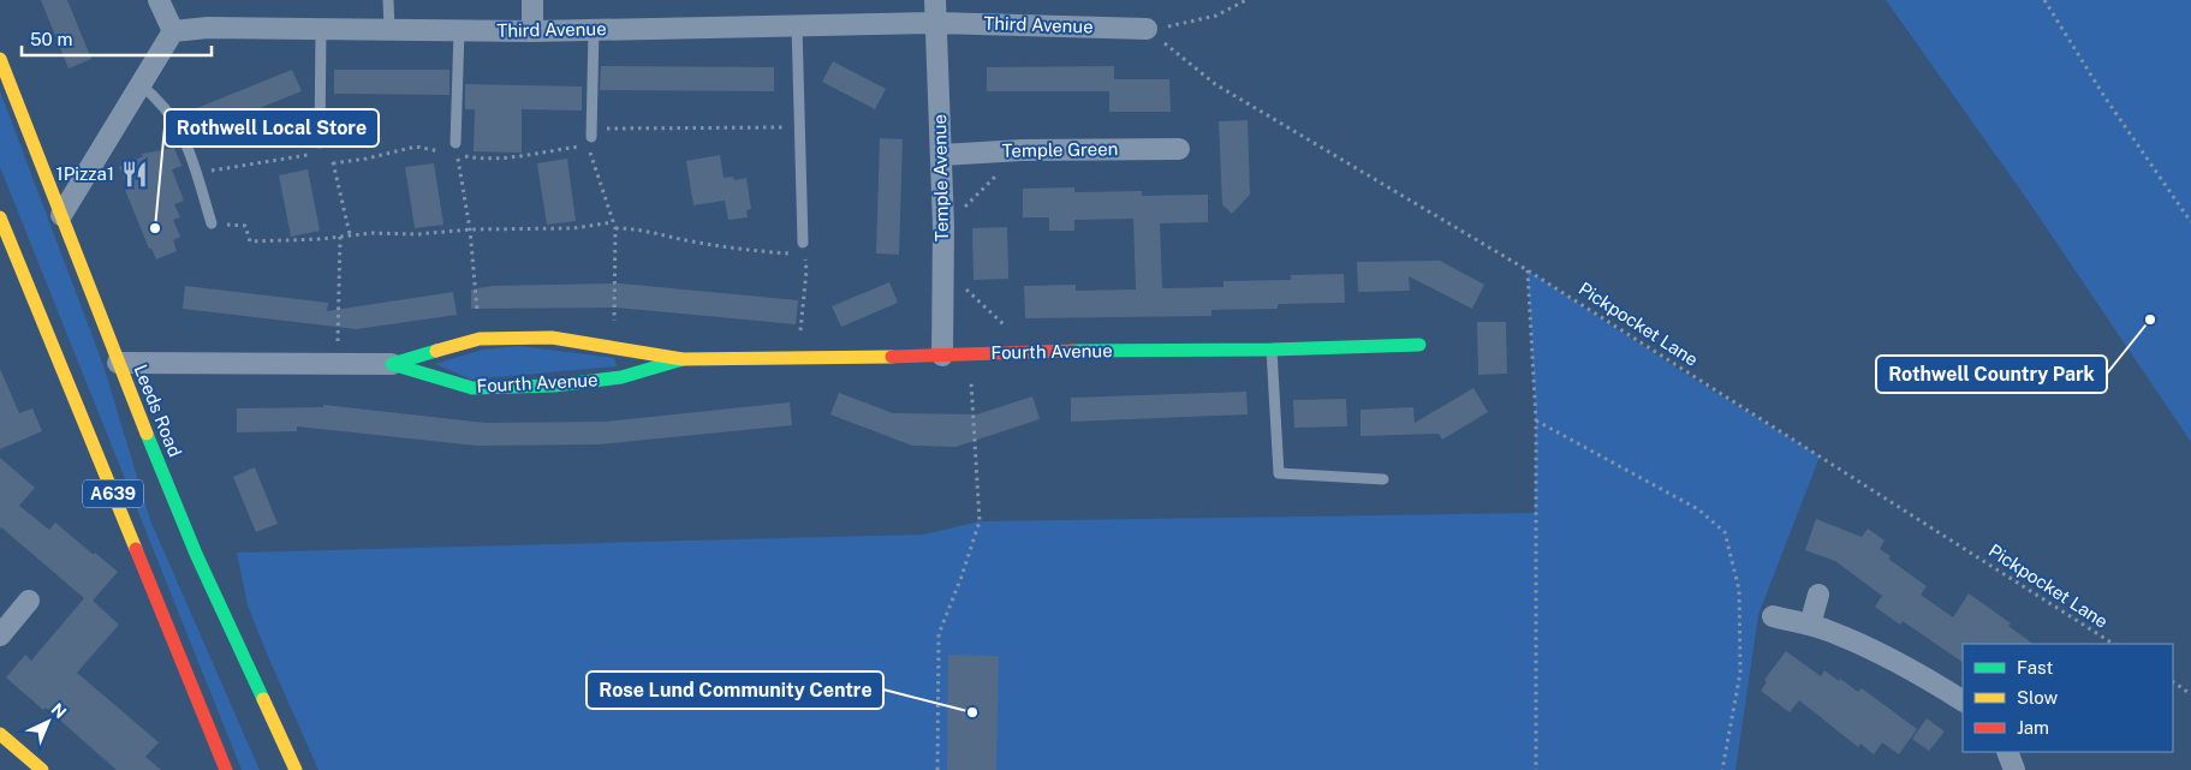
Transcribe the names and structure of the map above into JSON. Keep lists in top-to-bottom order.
{
  "streets": {
    "street": [
      "Third Avenue",
      "Temple Green",
      "Temple Avenue",
      "Fourth Avenue",
      "Leeds Road",
      "A639"
    ],
    "path": ["Pickpocket Lane"]
  },
  "crossings": [
    ["Third Avenue", "Temple Avenue"],
    ["Third Avenue", "Pickpocket Lane"],
    ["Temple Green", "Temple Avenue"],
    ["Temple Avenue", "Fourth Avenue"],
    ["Fourth Avenue", "Leeds Road"]
  ],
  "places": {
    "restaurant": ["1Pizza1"],
    "other": ["Rothwell Local Store", "Rothwell Country Park", "Rose Lund Community Centre"]
  },
  "legend": ["Fast", "Slow", "Jam"],
  "scale_bar": "50 m",
  "north": "top right"
}
